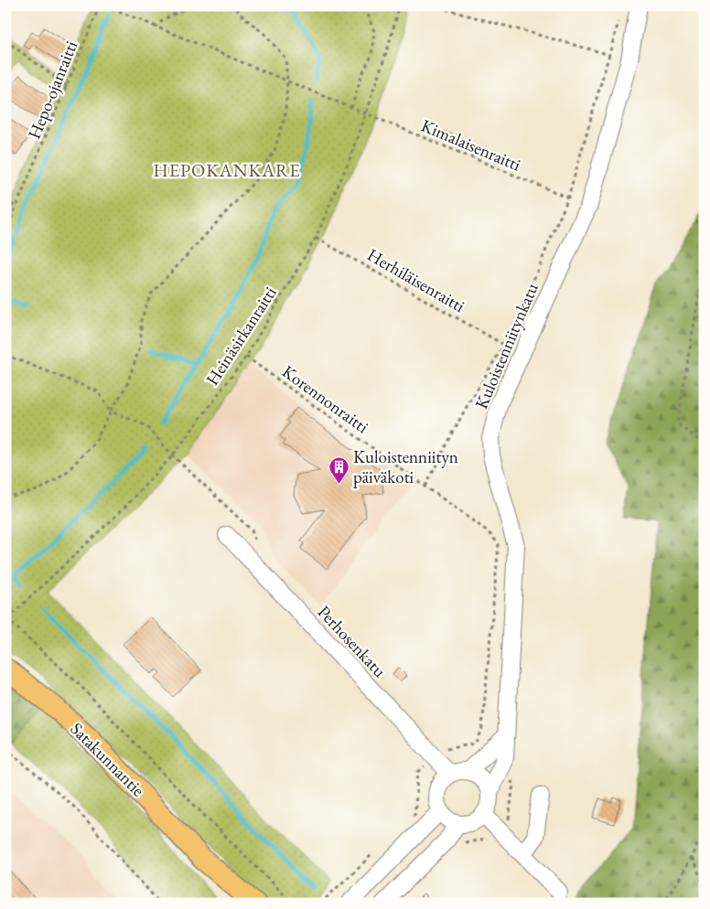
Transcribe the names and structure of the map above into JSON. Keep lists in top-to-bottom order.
{
  "streets": {
    "main road": ["Satakunnantie"],
    "street": ["Kuloistenniitynkatu", "Perhosenkatu"],
    "path": [
      "Hepo-ojanraitti",
      "Kimalaisenraitti",
      "Herhiläisenraitti",
      "Heinäsirkanraitti",
      "Korennonraitti"
    ]
  },
  "crossings": [
    ["Kimalaisenraitti", "Heinäsirkanraitti"],
    ["Herhiläisenraitti", "Heinäsirkanraitti"],
    ["Heinäsirkanraitti", "Korennonraitti"],
    ["Kuloistenniitynkatu", "Perhosenkatu"]
  ],
  "districts": ["HEPOKANKARE"],
  "places": {
    "building": ["Kuloistenniityn päiväkoti"]
  }
}
